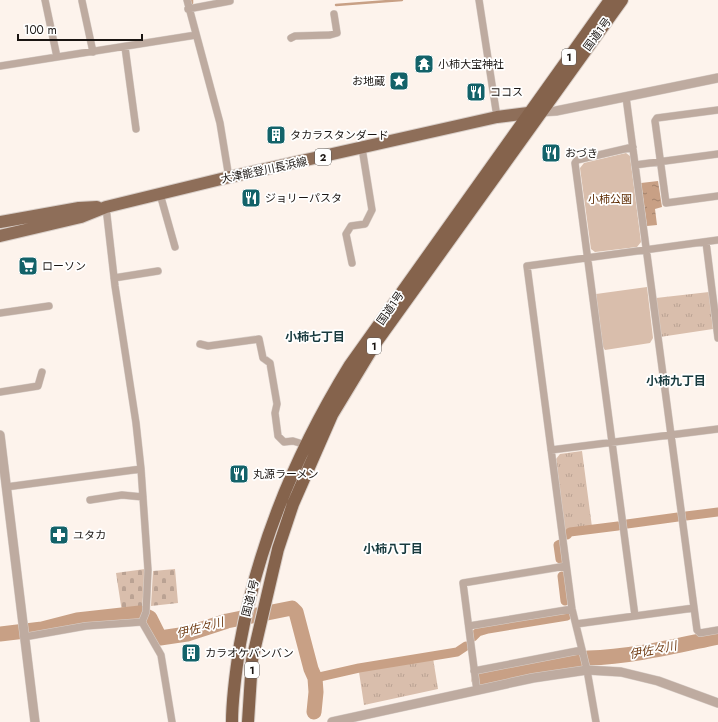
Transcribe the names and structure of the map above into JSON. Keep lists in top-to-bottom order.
{
  "streets": {
    "highway": ["国道1号", "1"],
    "main road": ["2", "大津能登川長浜線"]
  },
  "crossings": [
    ["国道1号", "大津能登川長浜線"]
  ],
  "districts": ["小柿七丁目", "小柿九丁目", "小柿八丁目"],
  "water": ["伊佐々川"],
  "parks": ["小柿公園"],
  "places": {
    "temple": ["小柿大宝神社"],
    "place": ["お地蔵"],
    "restaurant": [
      "ココス",
      "おづき",
      "ジョリーパスタ",
      "丸源ラーメン"
    ],
    "building": ["タカラスタンダード", "カラオケバンバン"],
    "supermarket": ["ローソン"],
    "pharmacy": ["ユタカ"]
  },
  "scale_bar": "100 m"
}
